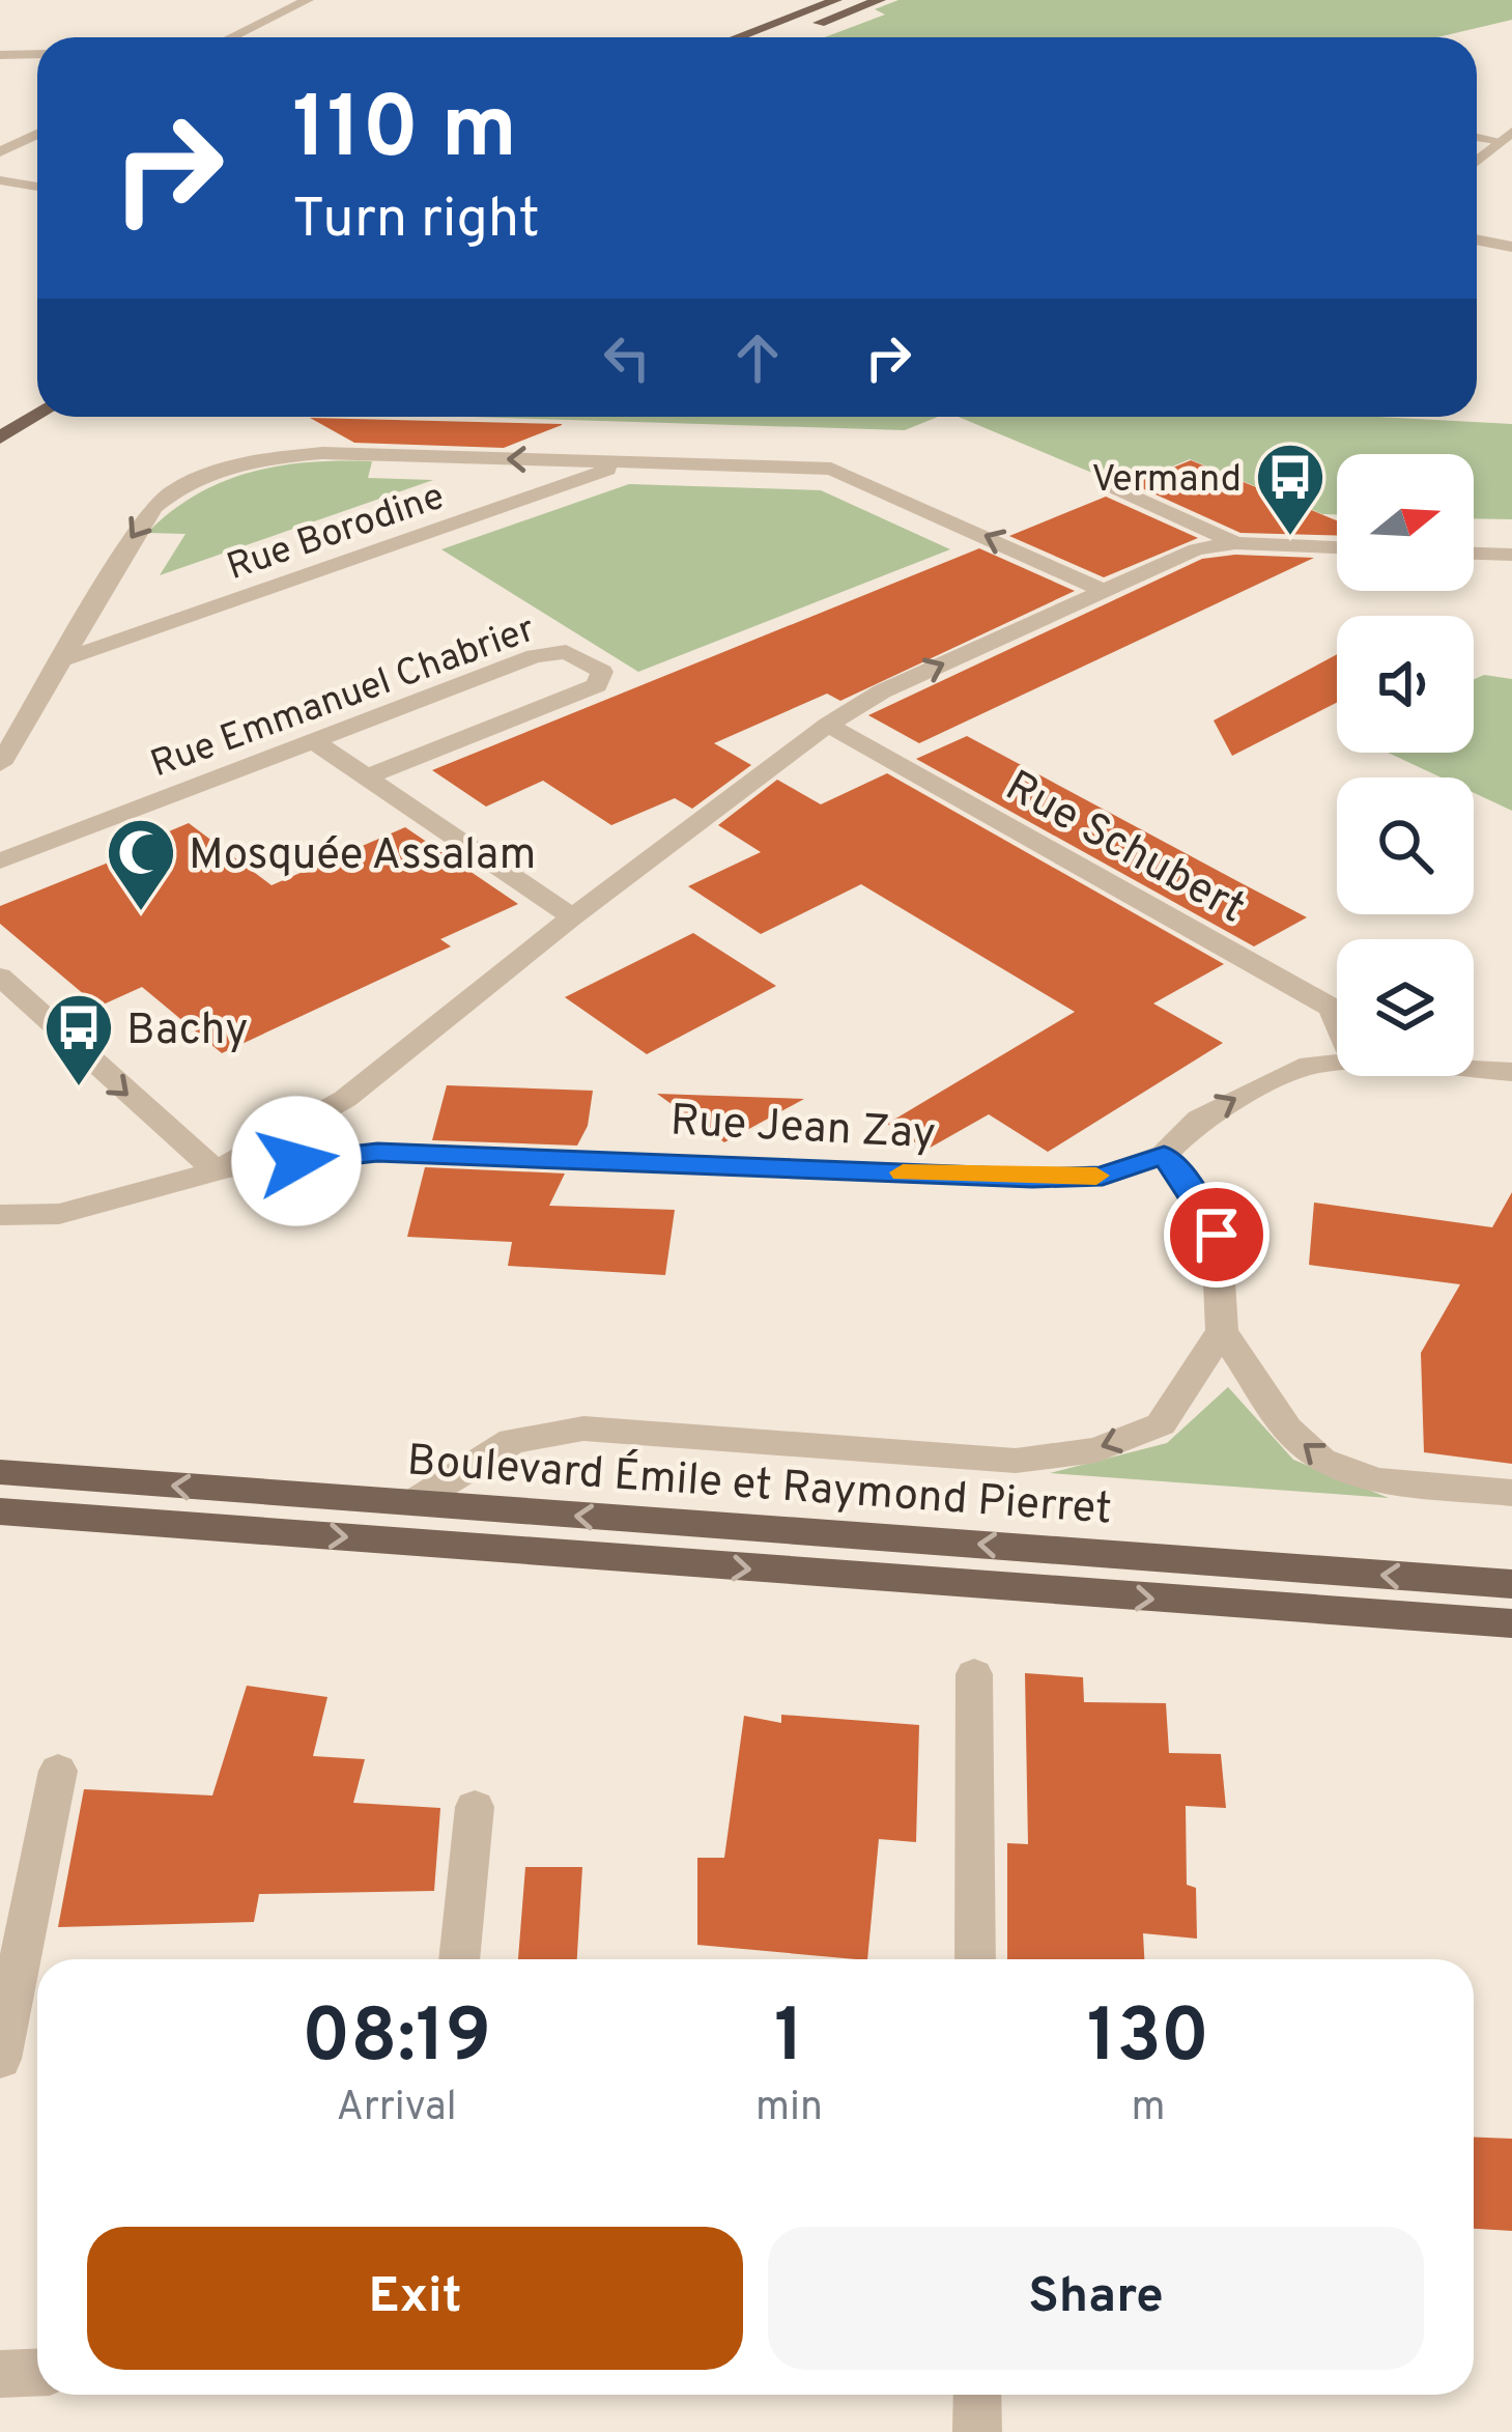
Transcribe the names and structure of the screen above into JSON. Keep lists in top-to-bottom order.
{
  "streets": {
    "main road": ["Boulevard Émile et Raymond Pierret"],
    "street": [
      "Rue Borodine",
      "Rue Emmanuel Chabrier",
      "Rue Schubert",
      "Rue Jean Zay"
    ]
  },
  "places": {
    "bus stop": ["Vermand", "Bachy"],
    "mosque": ["Mosquée Assalam"]
  },
  "north": "right",
  "page": {
    "turn": ["110 m", "Turn right"],
    "eta": [
      "08:19",
      "Arrival",
      "1",
      "min",
      "130",
      "m"
    ],
    "buttons": ["Exit", "Share"]
  }
}
